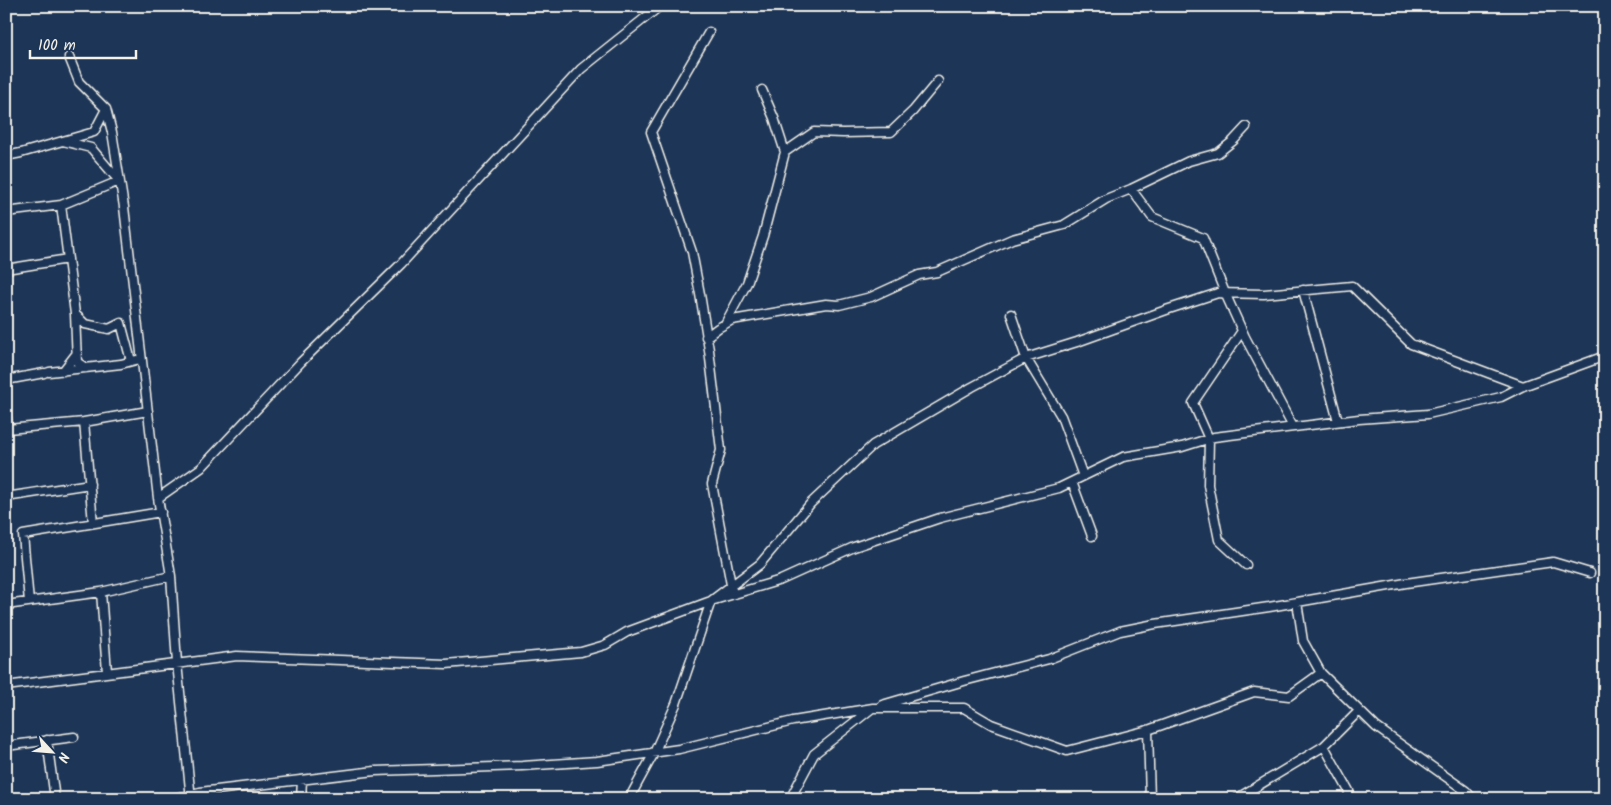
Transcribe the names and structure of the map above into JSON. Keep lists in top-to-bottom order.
{
  "scale_bar": "100 m",
  "north": "bottom right"
}
